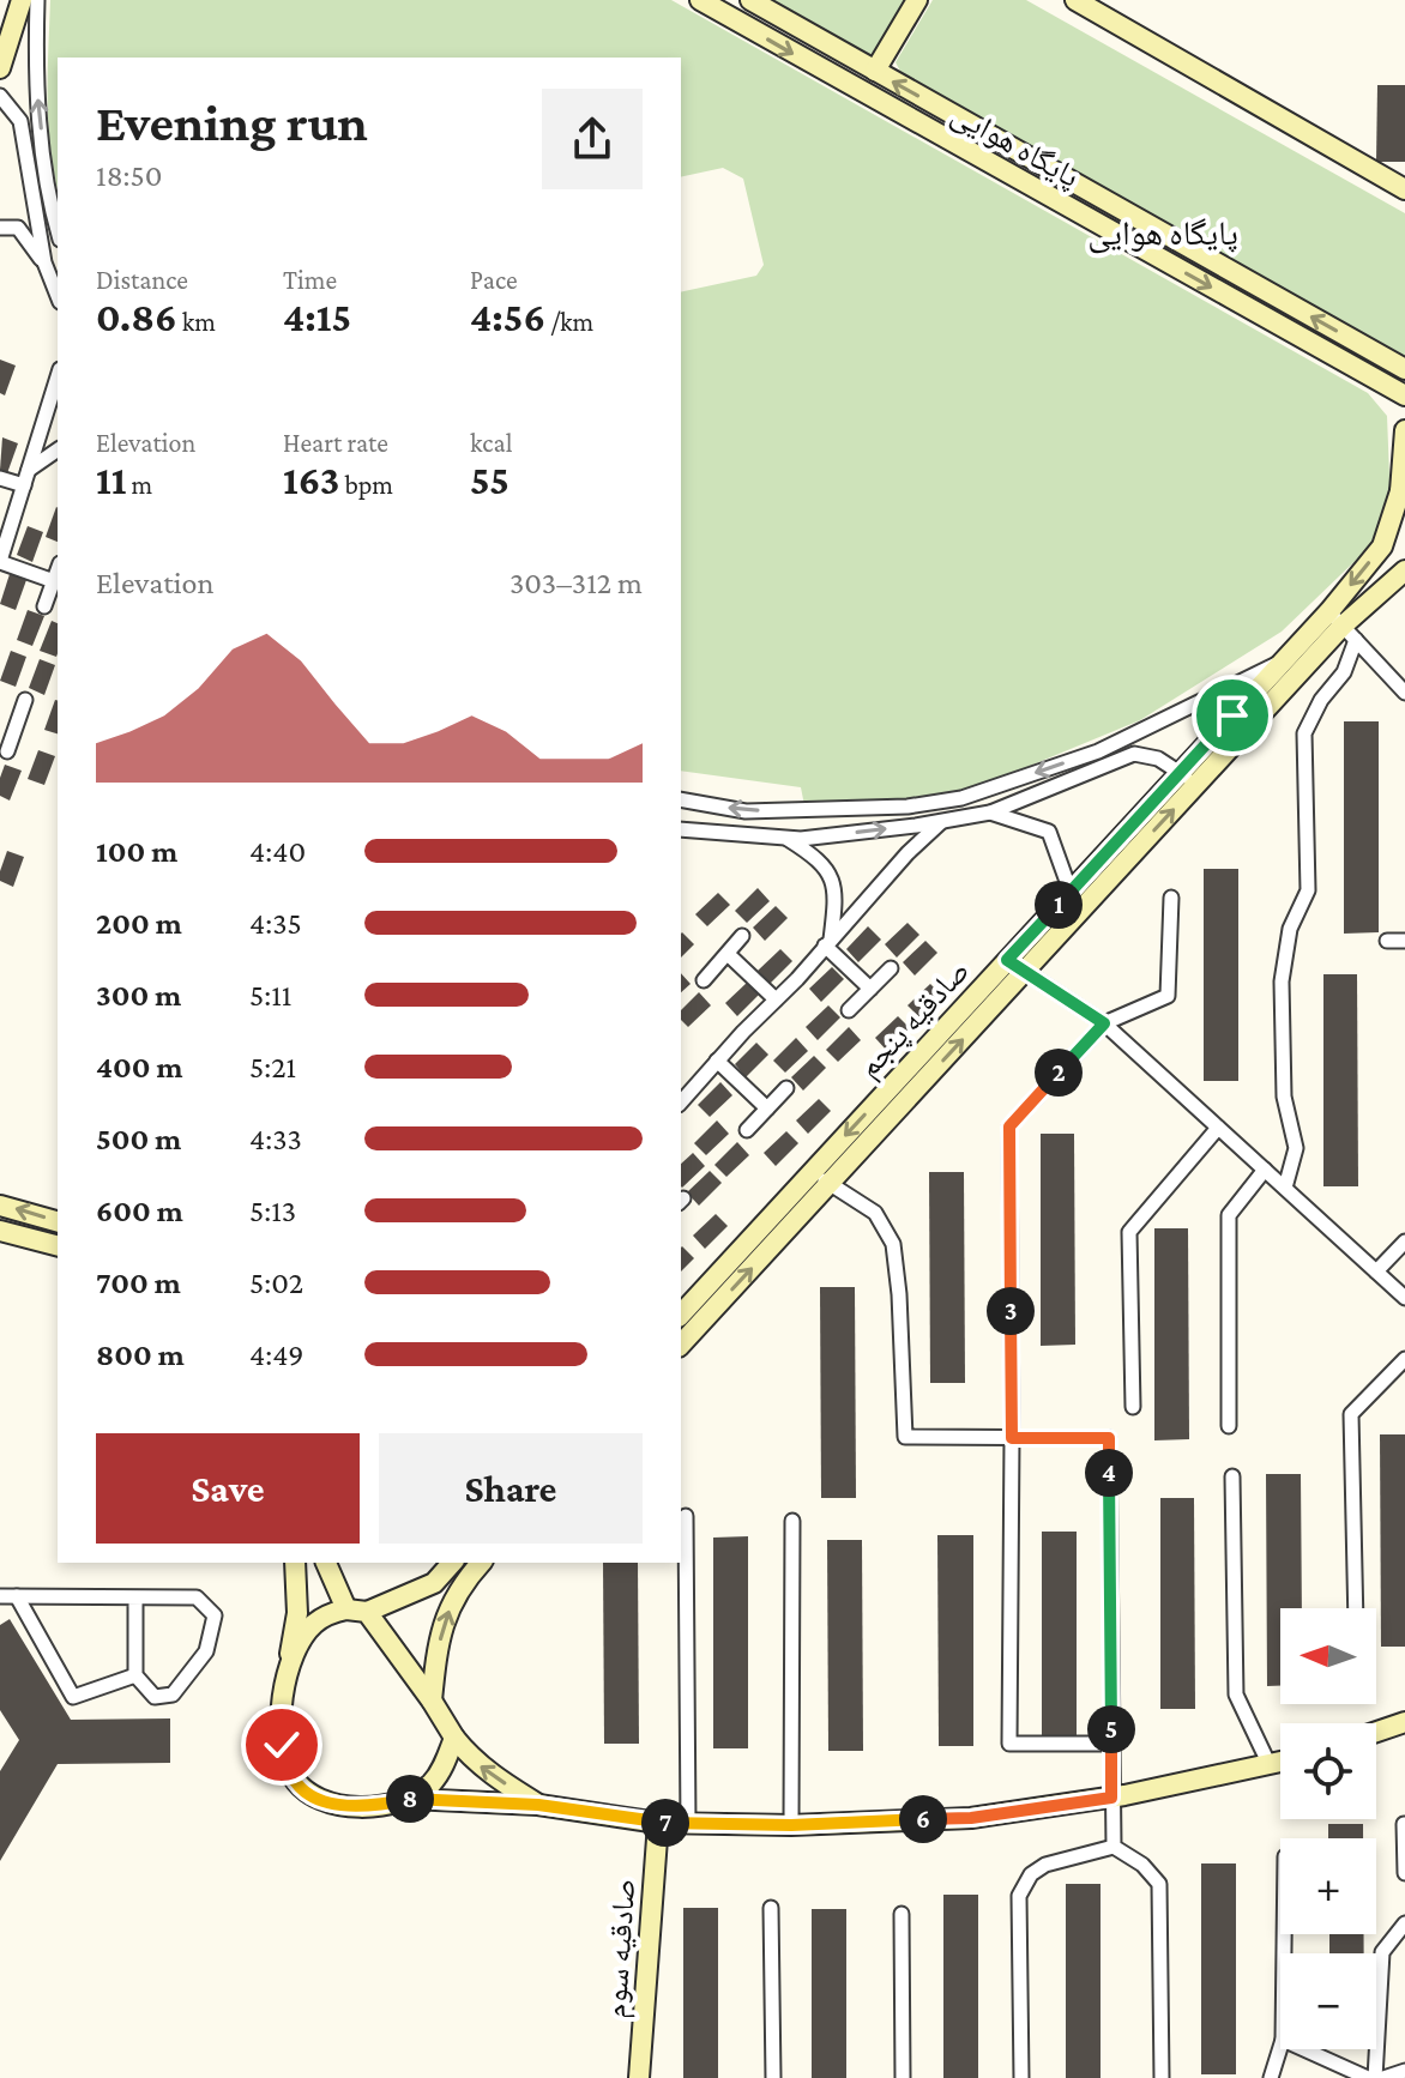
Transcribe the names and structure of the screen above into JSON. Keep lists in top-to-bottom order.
{
  "streets": {
    "street": ["پایگاه هوایی", "صادقیه پنجم", "صادقیه سوم"]
  },
  "districts": ["پایگاه هوایی"],
  "north": "left",
  "page": {
    "heading": ["Evening run", "18:50"],
    "stats": [
      ["Distance", "0.86 km"],
      ["Time", "4:15"],
      ["Pace", "4:56 /km"],
      ["Elevation", "11 m"],
      ["Heart rate", "163 bpm"],
      ["kcal", "55"]
    ],
    "chart": ["Elevation", "303–312 m"],
    "list": [
      {
        "name": "100 m",
        "note": "4:40"
      },
      {
        "name": "200 m",
        "note": "4:35"
      },
      {
        "name": "300 m",
        "note": "5:11"
      },
      {
        "name": "400 m",
        "note": "5:21"
      },
      {
        "name": "500 m",
        "note": "4:33"
      },
      {
        "name": "600 m",
        "note": "5:13"
      },
      {
        "name": "700 m",
        "note": "5:02"
      },
      {
        "name": "800 m",
        "note": "4:49"
      }
    ],
    "pins": [
      "1",
      "2",
      "3",
      "4",
      "5",
      "8",
      "6",
      "7"
    ],
    "buttons": ["Save", "Share"],
    "map_buttons": ["+", "−"]
  }
}
